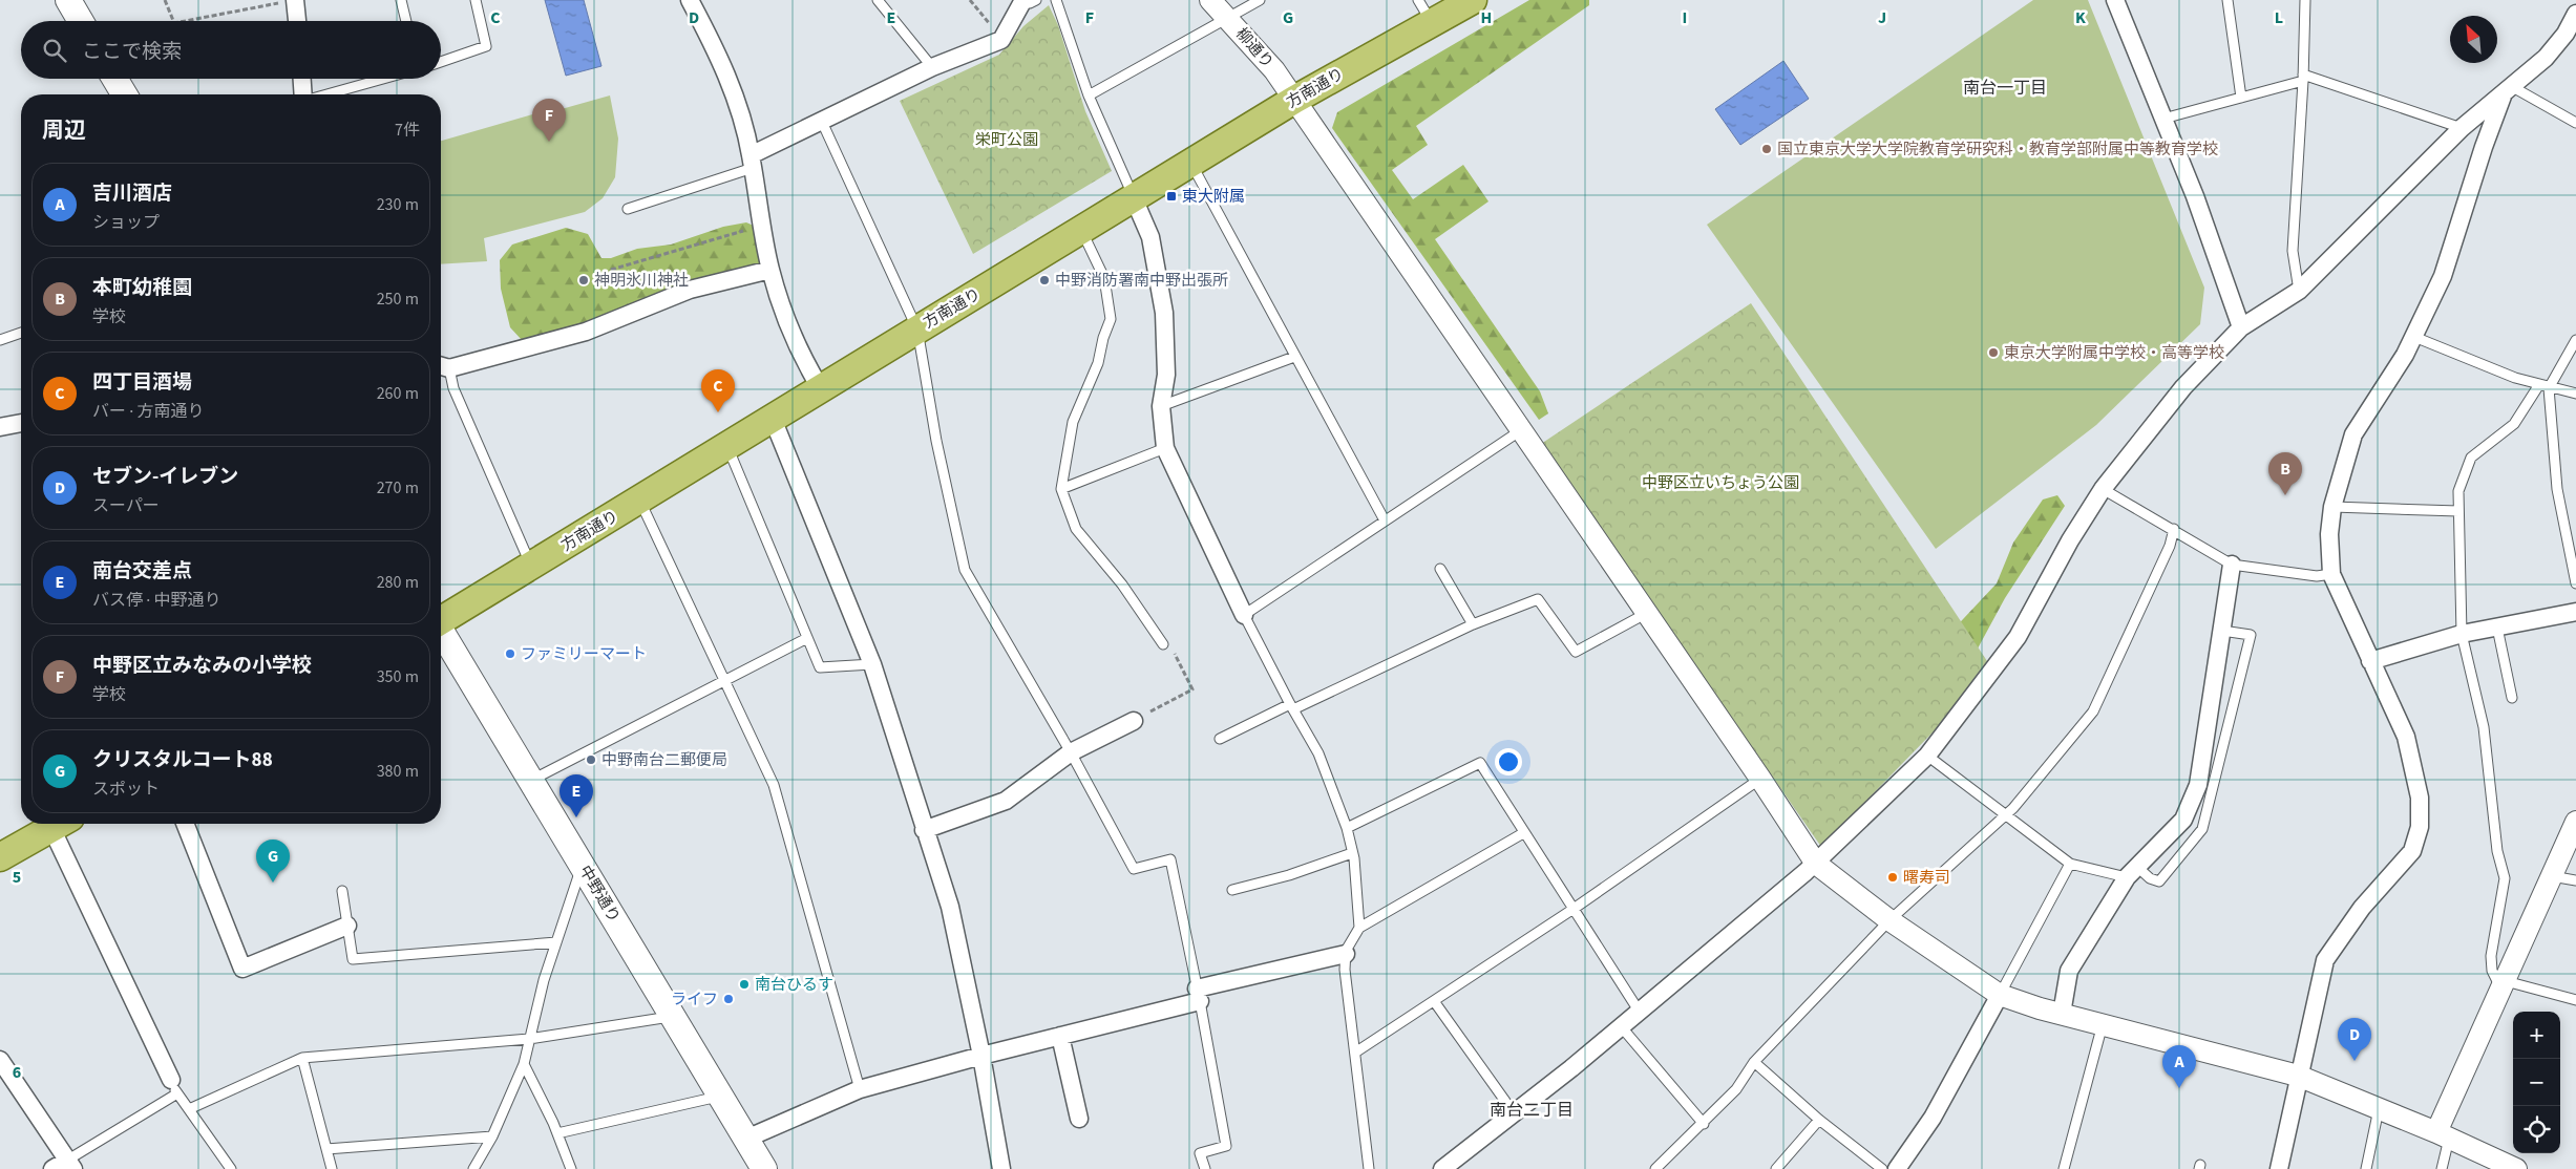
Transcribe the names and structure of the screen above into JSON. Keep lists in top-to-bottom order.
{
  "streets": {
    "main road": ["方南通り", "中野通り"],
    "street": ["柳通り"]
  },
  "crossings": [
    ["柳通り", "方南通り"]
  ],
  "districts": ["南台一丁目", "南台二丁目"],
  "parks": ["栄町公園", "中野区立いちょう公園"],
  "places": {
    "other": [
      "国立東京大学大学院教育学研究科・教育学部附属中等教育学校",
      "神明氷川神社",
      "中野消防署南中野出張所",
      "東京大学附属中学校・高等学校",
      "ファミリーマート",
      "中野南台二郵便局",
      "曙寿司",
      "南台ひるす",
      "ライフ"
    ],
    "transit": ["東大附属"]
  },
  "north": "top left",
  "page": {
    "search": "ここで検索",
    "heading": ["周辺", "7件"],
    "pins": [
      "F",
      "C",
      "B",
      "E",
      "G",
      "D",
      "A"
    ],
    "list": [
      {
        "mark": "A",
        "name": "吉川酒店",
        "note": "ショップ",
        "value": "230 m"
      },
      {
        "mark": "B",
        "name": "本町幼稚園",
        "note": "学校",
        "value": "250 m"
      },
      {
        "mark": "C",
        "name": "四丁目酒場",
        "note": "バー · 方南通り",
        "value": "260 m"
      },
      {
        "mark": "D",
        "name": "セブン-イレブン",
        "note": "スーパー",
        "value": "270 m"
      },
      {
        "mark": "E",
        "name": "南台交差点",
        "note": "バス停 · 中野通り",
        "value": "280 m"
      },
      {
        "mark": "F",
        "name": "中野区立みなみの小学校",
        "note": "学校",
        "value": "350 m"
      },
      {
        "mark": "G",
        "name": "クリスタルコート88",
        "note": "スポット",
        "value": "380 m"
      }
    ],
    "map_buttons": ["+", "−"]
  },
  "grid": {
    "columns": [
      "C",
      "D",
      "E",
      "F",
      "G",
      "H",
      "I",
      "J",
      "K",
      "L"
    ],
    "rows": ["5", "6"]
  }
}
